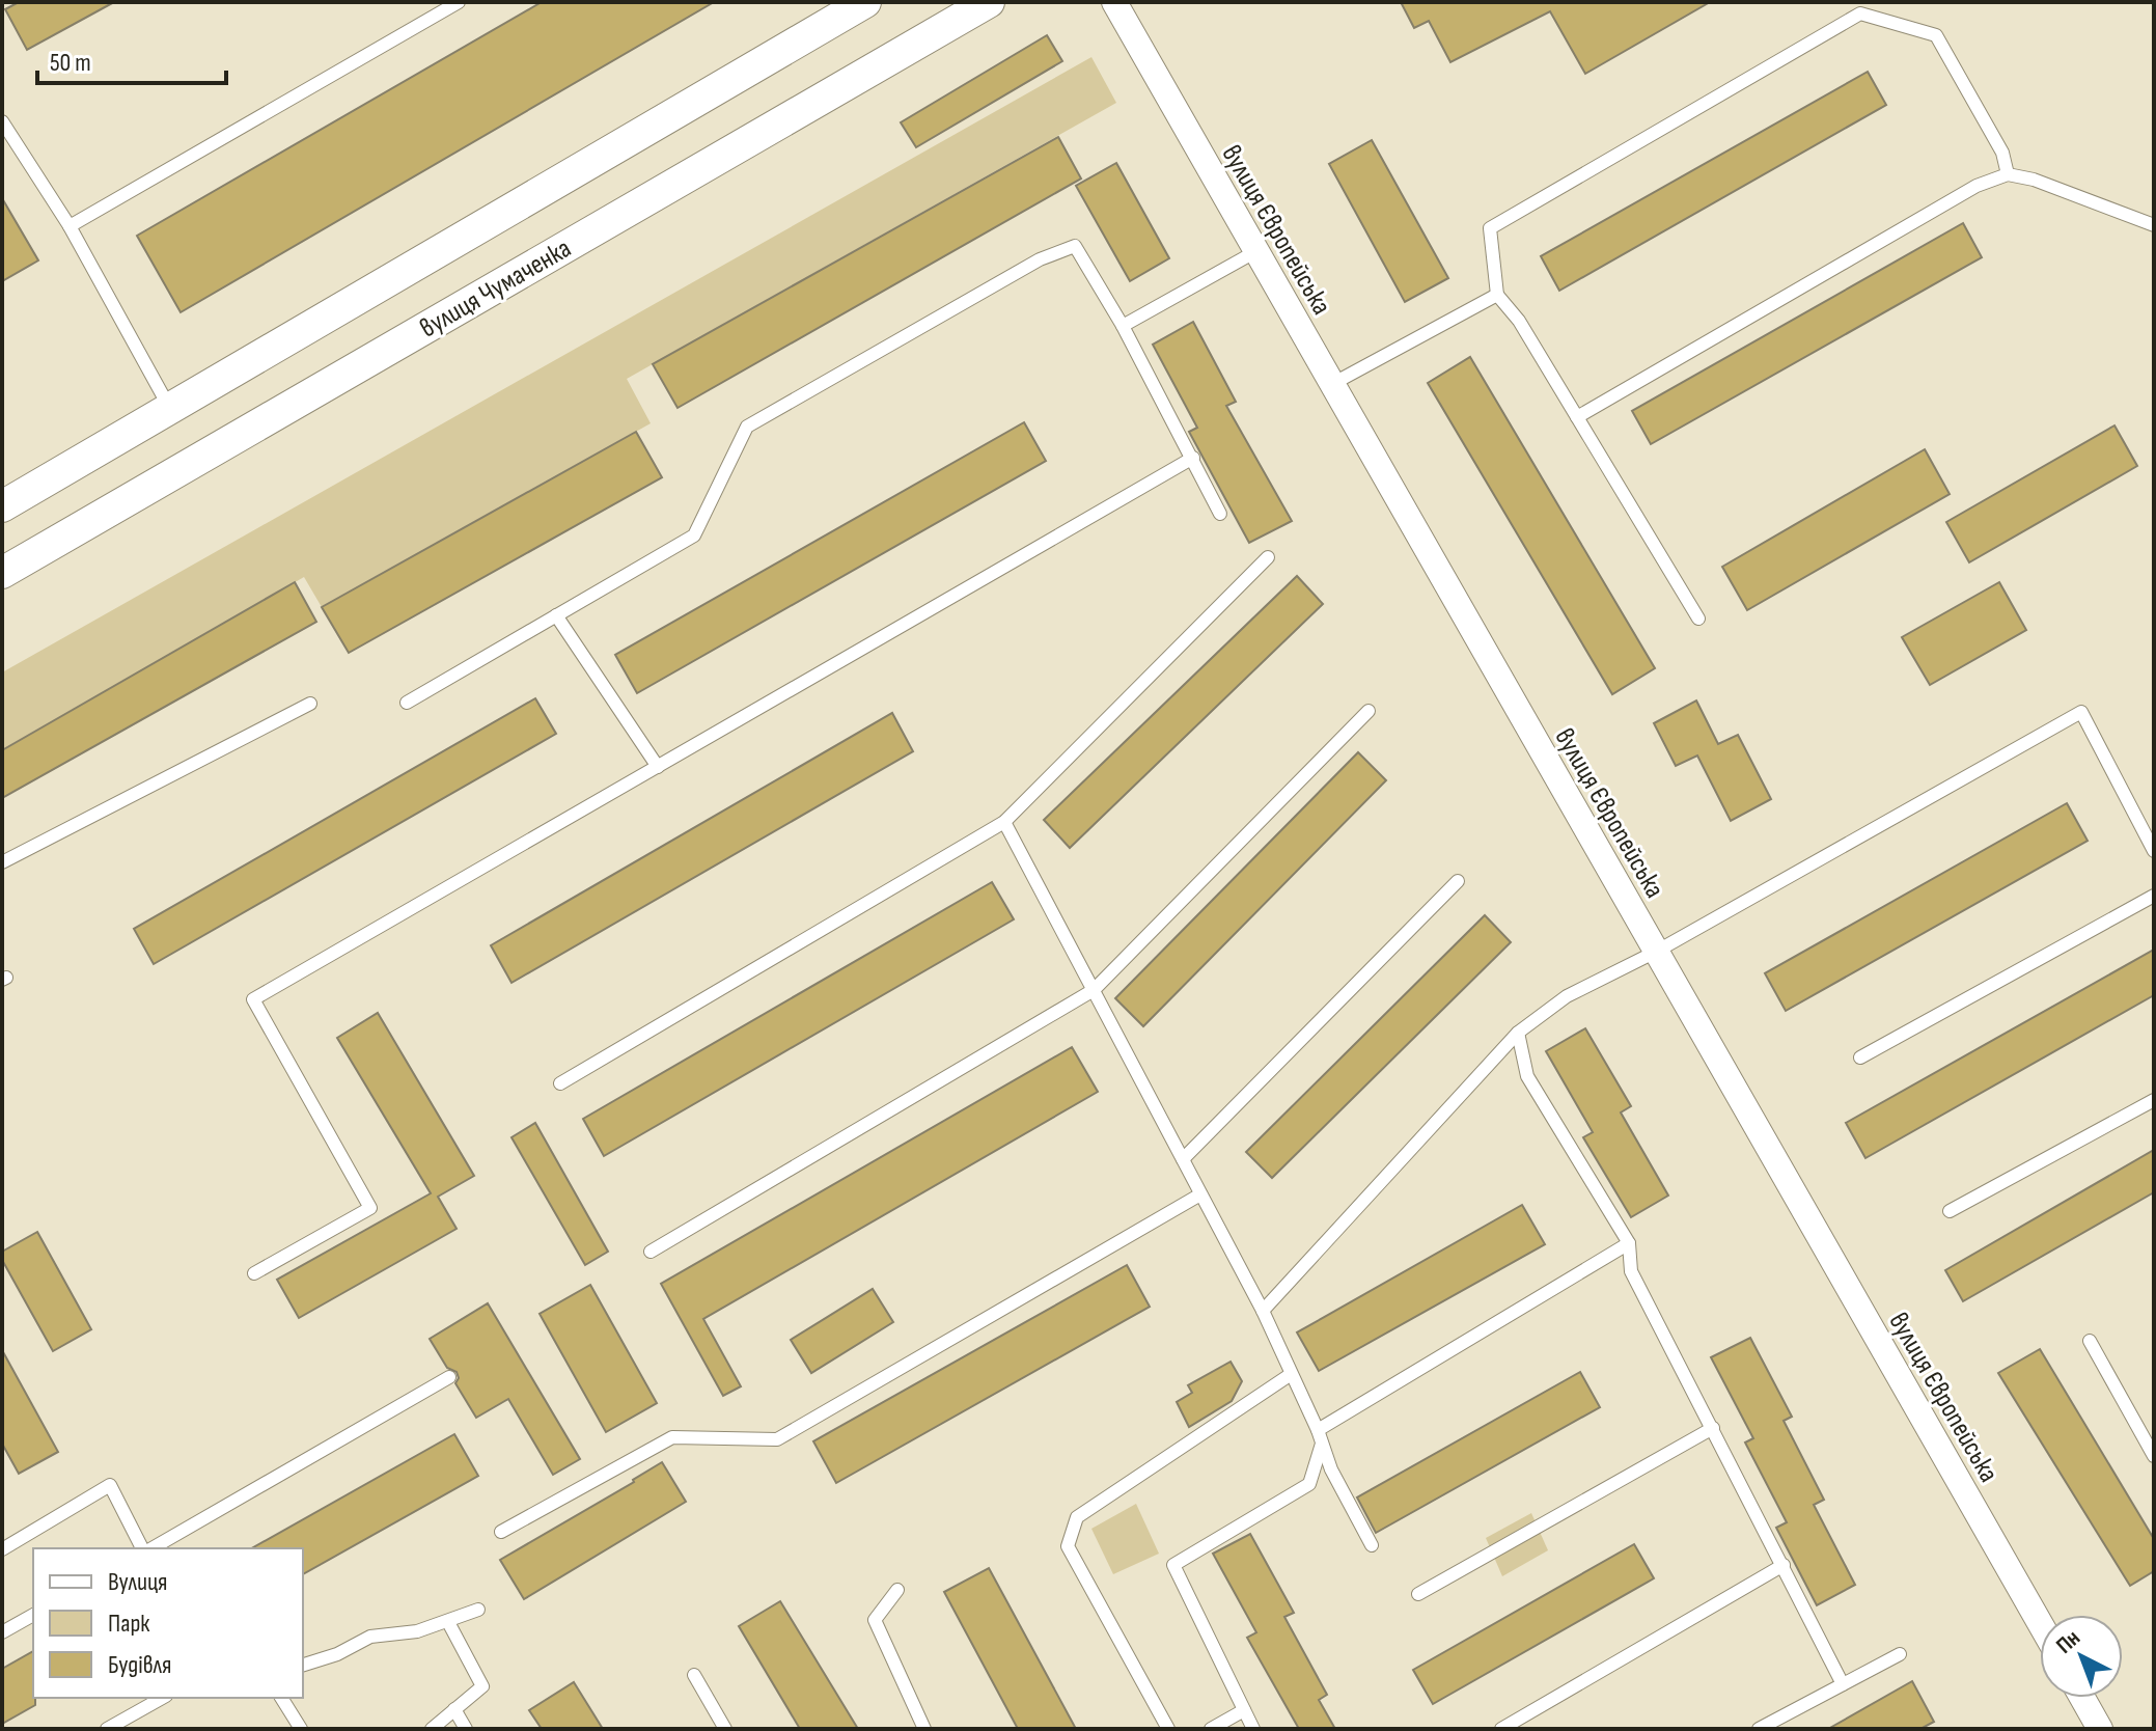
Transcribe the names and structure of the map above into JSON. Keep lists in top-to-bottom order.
{
  "streets": {
    "street": ["вулиця Європейська", "вулиця Чумаченка"]
  },
  "legend": ["Вулиця", "Парк", "Будівля"],
  "scale_bar": "50 m",
  "north": "top left"
}
